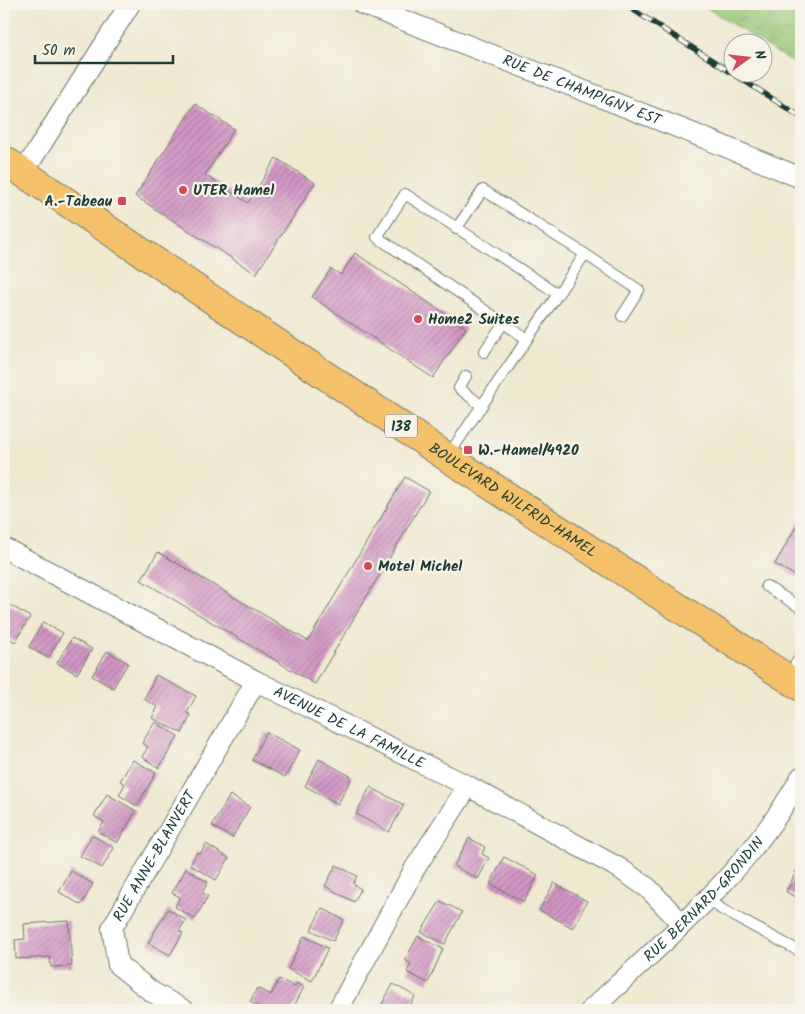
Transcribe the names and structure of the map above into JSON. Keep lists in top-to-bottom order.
{
  "streets": {
    "main road": ["138", "BOULEVARD WILFRID-HAMEL"],
    "street": [
      "RUE DE CHAMPIGNY EST",
      "AVENUE DE LA FAMILLE",
      "RUE ANNE-BLANVERT",
      "RUE BERNARD-GRONDIN"
    ]
  },
  "crossings": [
    ["AVENUE DE LA FAMILLE", "RUE ANNE-BLANVERT"],
    ["AVENUE DE LA FAMILLE", "RUE BERNARD-GRONDIN"]
  ],
  "places": {
    "other": ["UTER Hamel", "Home2 Suites", "Motel Michel"],
    "transit": ["A.-Tabeau", "W.-Hamel/4920"]
  },
  "scale_bar": "50 m",
  "north": "right"
}
